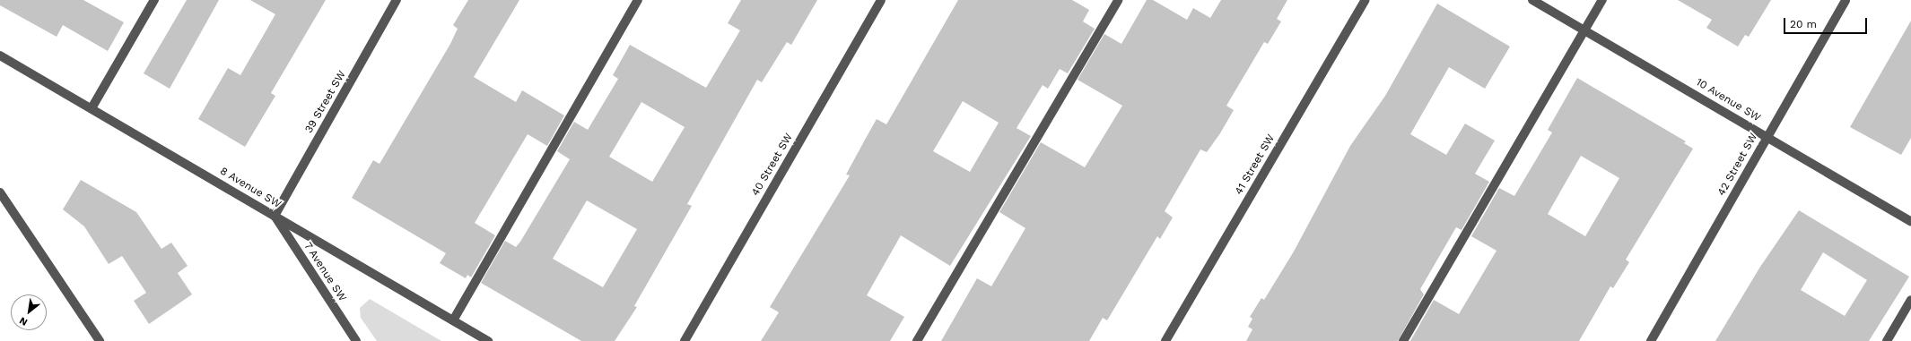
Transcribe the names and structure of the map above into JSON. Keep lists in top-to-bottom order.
{
  "streets": {
    "street": [
      "10 Avenue SW",
      "39 Street SW",
      "40 Street SW",
      "41 Street SW",
      "42 Street SW",
      "8 Avenue SW",
      "7 Avenue SW"
    ]
  },
  "crossings": [
    ["10 Avenue SW", "42 Street SW"],
    ["39 Street SW", "8 Avenue SW"],
    ["39 Street SW", "7 Avenue SW"],
    ["8 Avenue SW", "7 Avenue SW"]
  ],
  "scale_bar": "20 m",
  "north": "bottom left"
}
